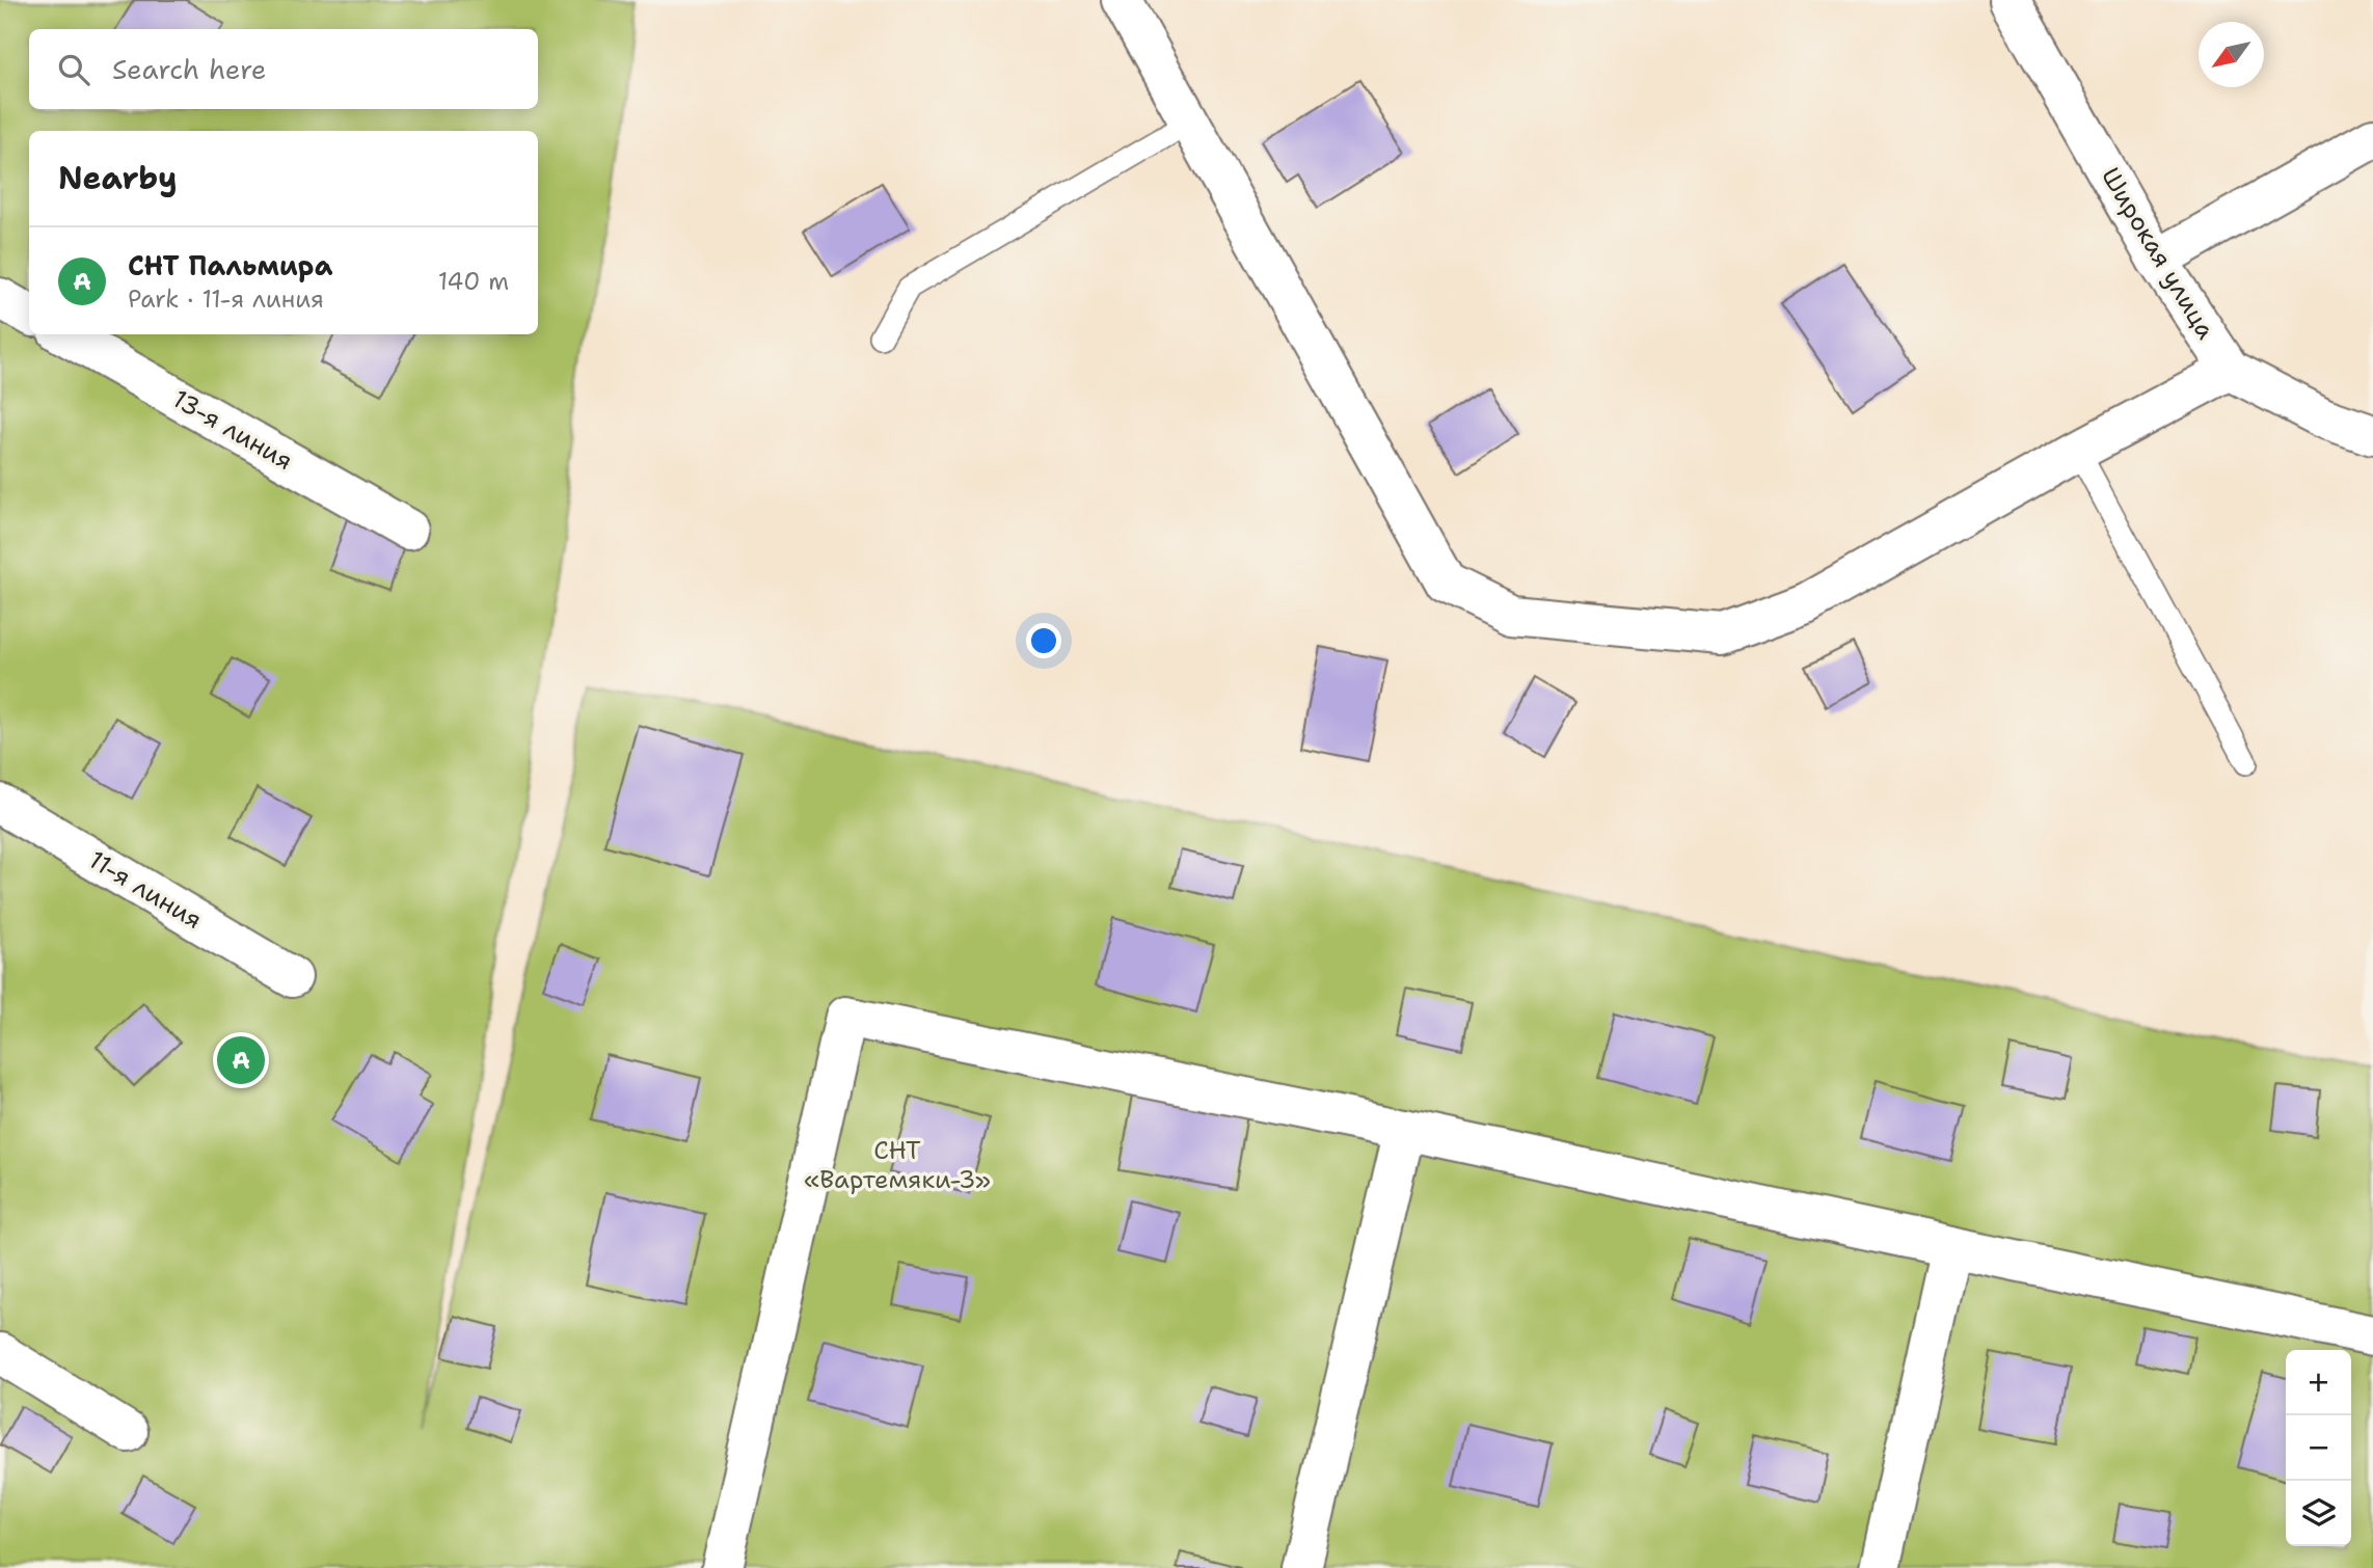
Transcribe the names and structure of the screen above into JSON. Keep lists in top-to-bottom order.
{
  "streets": {
    "street": ["Широкая улица", "13-я линия", "11-я линия"]
  },
  "parks": ["СНТ «Вартемяки-3»"],
  "north": "bottom left",
  "page": {
    "search": "Search here",
    "heading": "Nearby",
    "list": [
      {
        "mark": "A",
        "name": "СНТ Пальмира",
        "note": "Park · 11-я линия",
        "value": "140 m"
      }
    ],
    "pins": "A",
    "map_buttons": ["+", "−"]
  }
}
